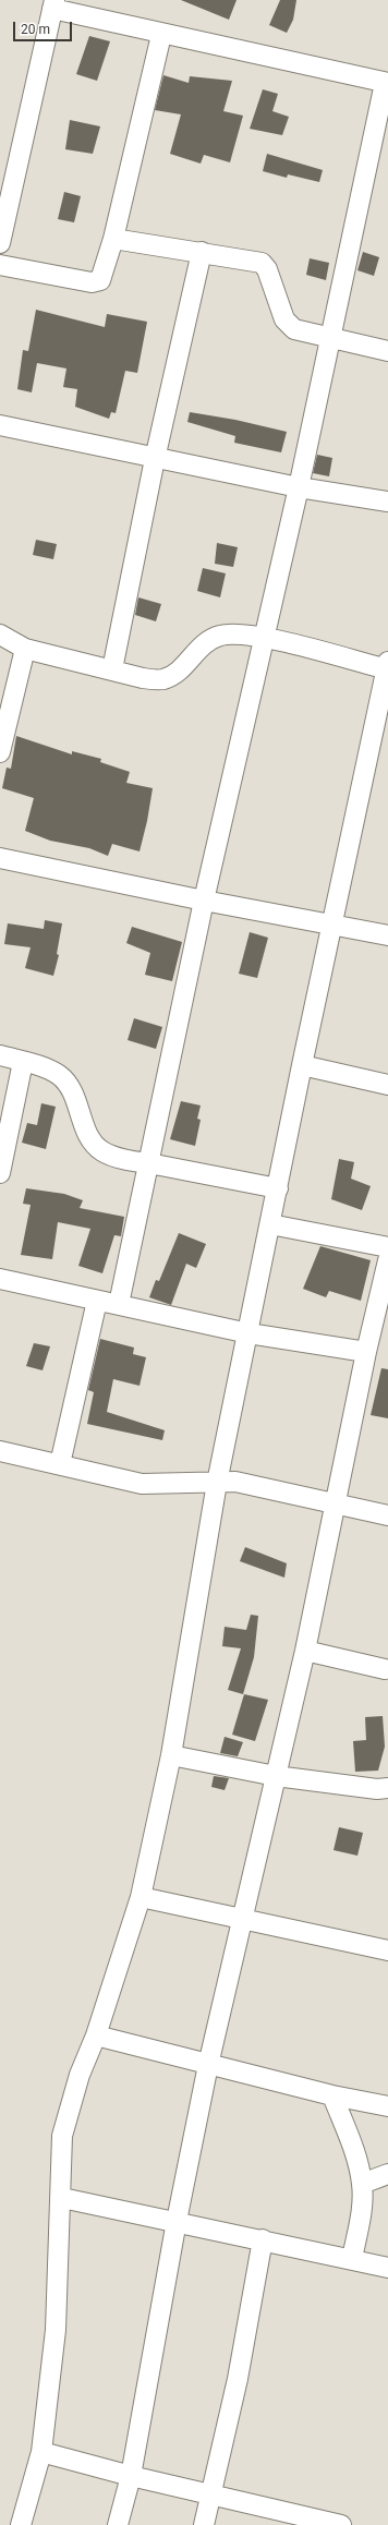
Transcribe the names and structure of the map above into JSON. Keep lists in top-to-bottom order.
{
  "scale_bar": "20 m"
}
